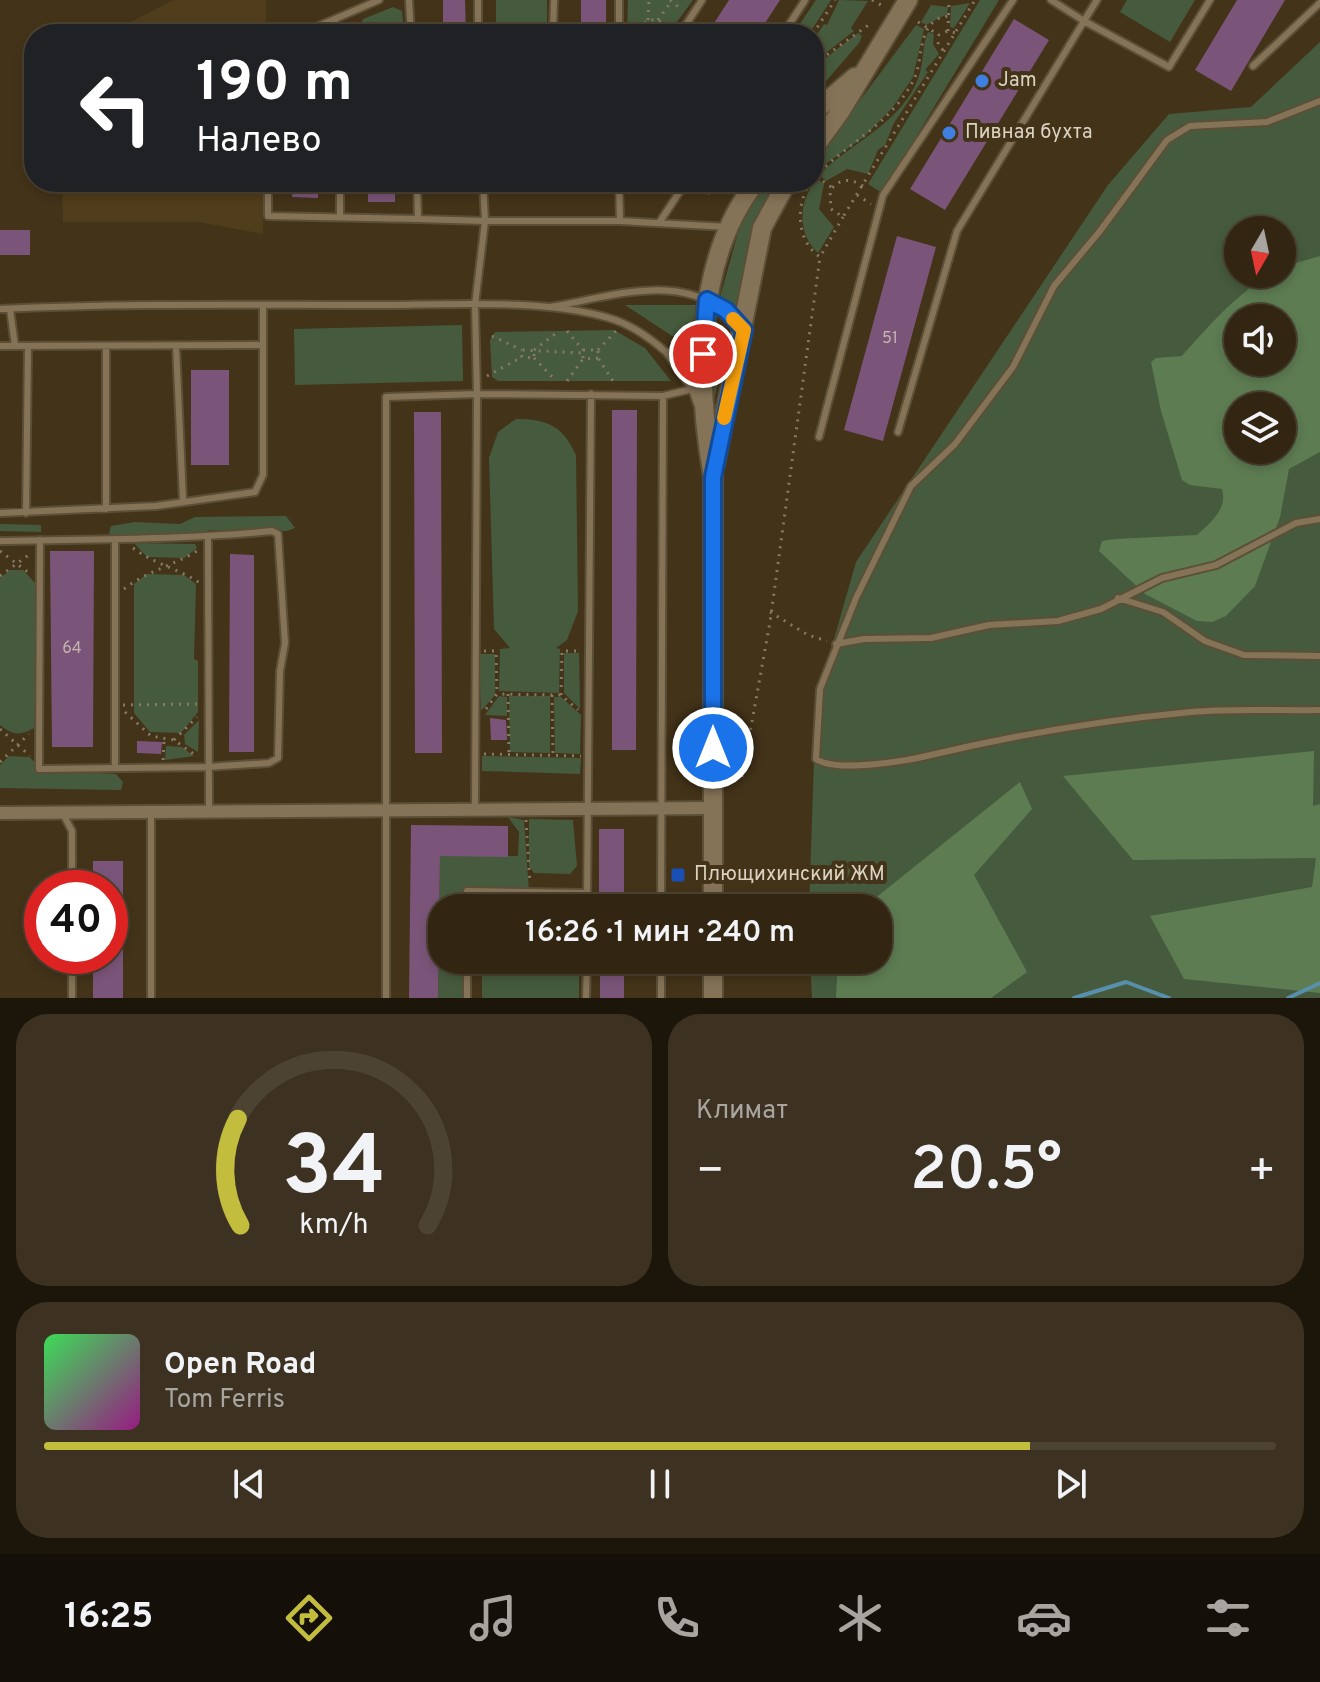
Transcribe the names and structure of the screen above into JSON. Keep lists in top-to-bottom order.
{
  "places": {
    "other": ["Jam", "Пивная бухта"],
    "transit": ["Плющихинский ЖМ"]
  },
  "house_numbers": ["51", "64"],
  "north": "bottom",
  "page": {
    "turn": ["190 m", "Налево"],
    "limit": "40",
    "trip": "16:26 · 1 мин · 240 m",
    "tile": "Климат",
    "heat": ["−", "20.5°", "+"],
    "song": ["Open Road", "Tom Ferris"],
    "tabs": "16:25",
    "gauge": ["34", "km/h"]
  }
}
